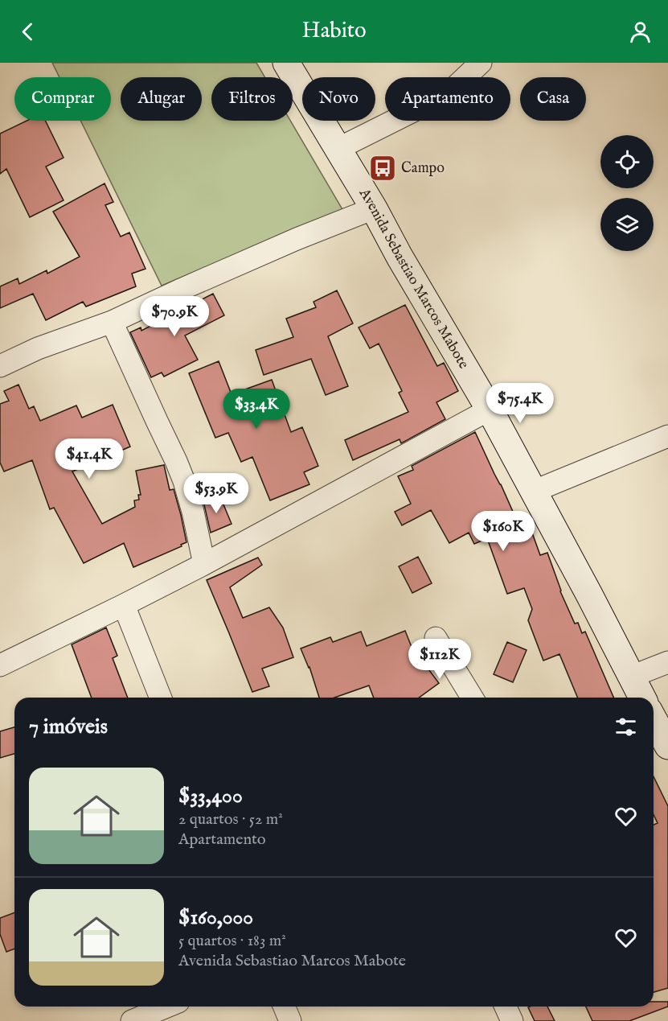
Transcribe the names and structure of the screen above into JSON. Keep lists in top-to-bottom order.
{
  "streets": {
    "main road": ["Avenida Sebastiao Marcos Mabote"]
  },
  "places": {
    "bus stop": ["Campo"]
  },
  "page": {
    "header": "Habito",
    "chip": [
      "Comprar",
      "Alugar",
      "Filtros",
      "Novo",
      "Apartamento",
      "Casa"
    ],
    "price": [
      "$70.9K",
      "$75.4K",
      "$33.4K",
      "$41.4K",
      "$53.9K",
      "$160K",
      "$112K"
    ],
    "heading": "7 imóveis",
    "list": [
      {
        "name": "$33,400",
        "note": "2 quartos · 52 m² · Apartamento"
      },
      {
        "name": "$160,000",
        "note": "5 quartos · 183 m² · Avenida Sebastiao Marcos Mabote"
      }
    ]
  }
}
